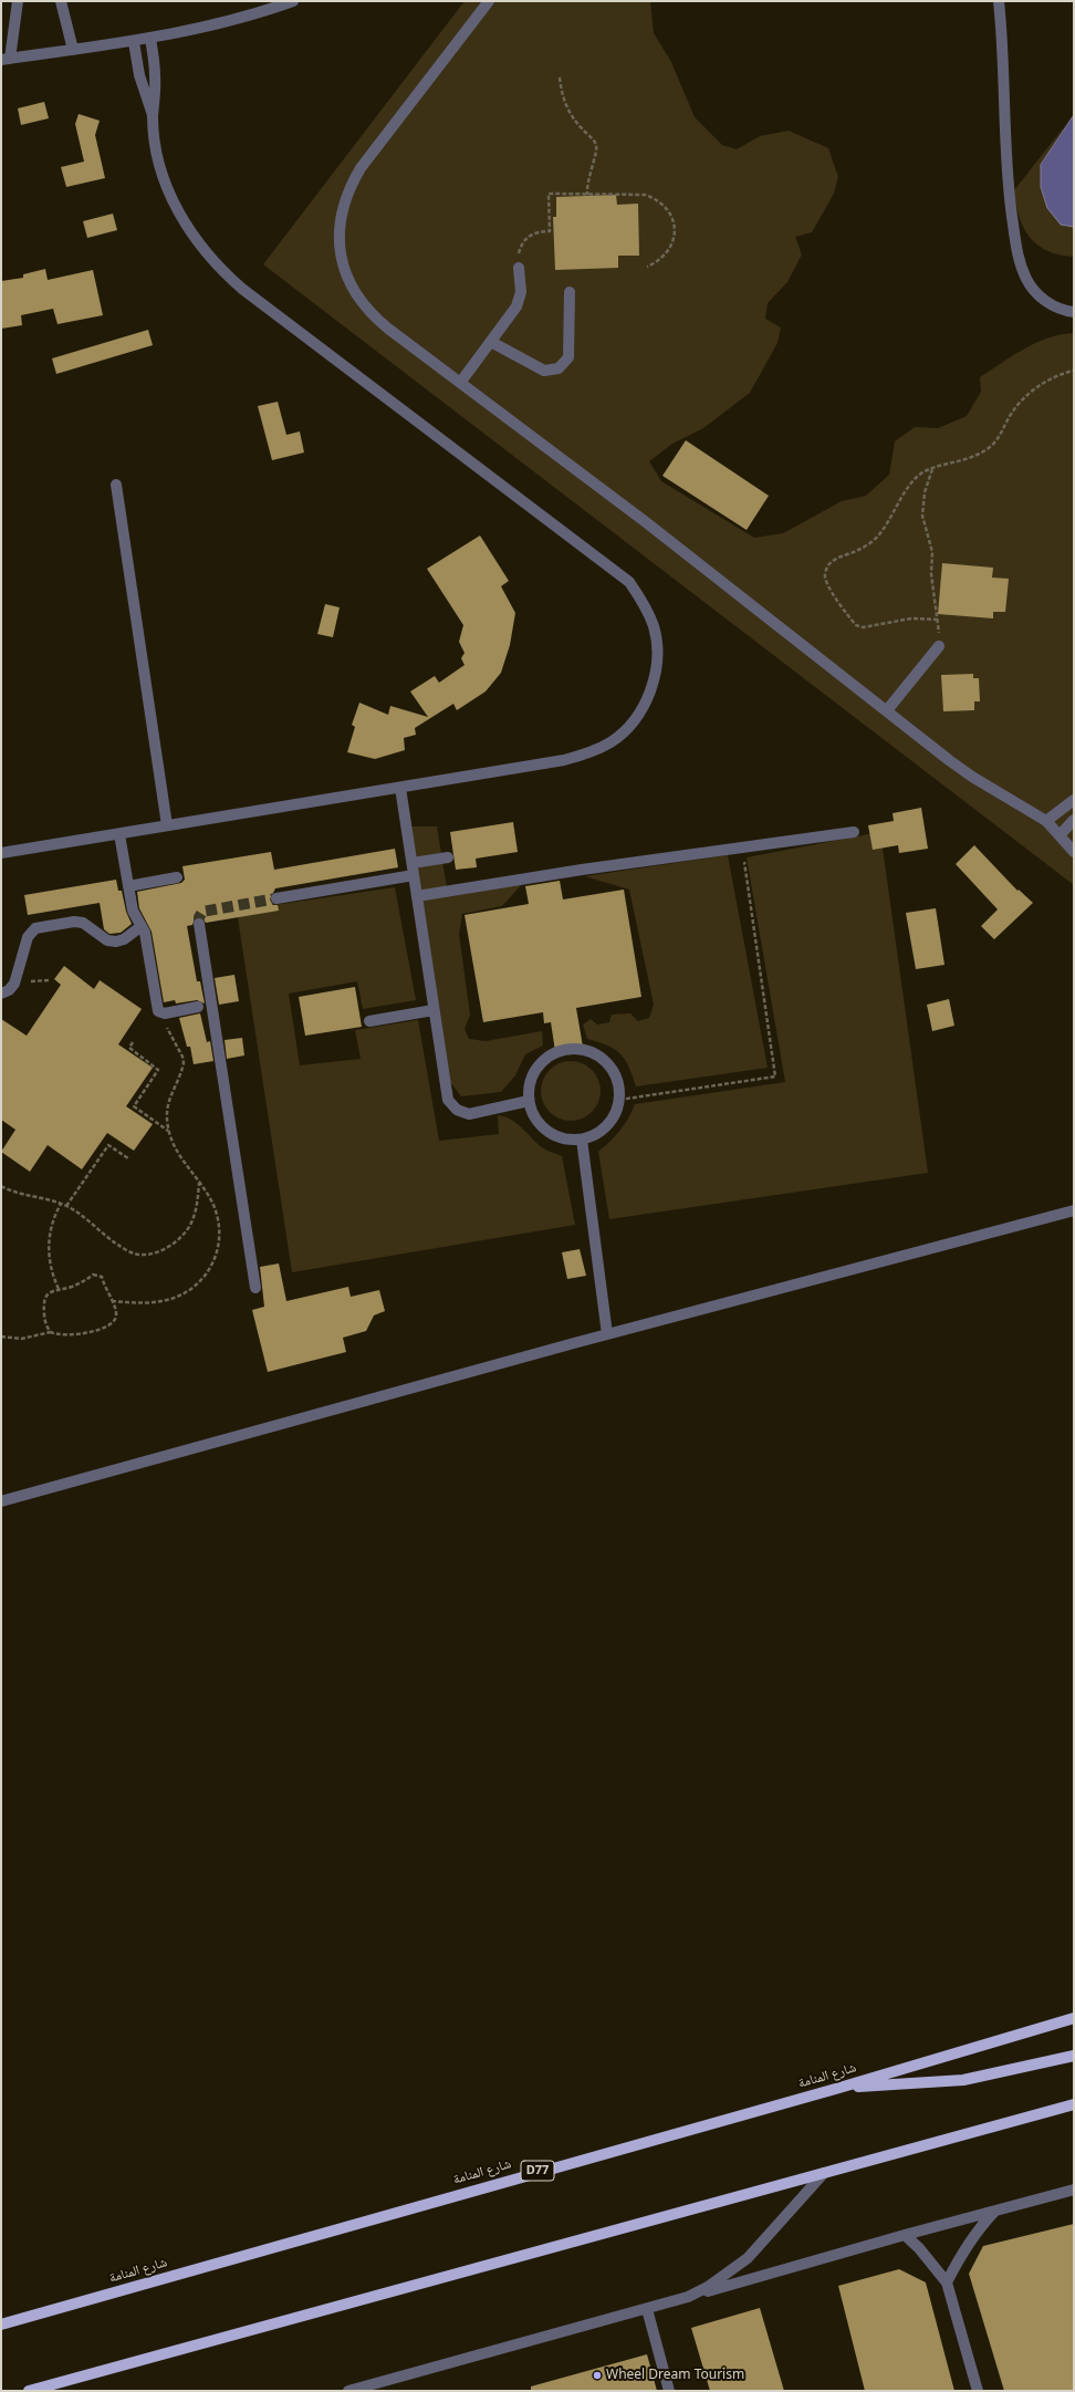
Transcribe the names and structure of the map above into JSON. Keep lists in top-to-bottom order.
{
  "streets": {
    "main road": ["شارع المنامة", "D77"]
  },
  "places": ["Wheel Dream Tourism"]
}
